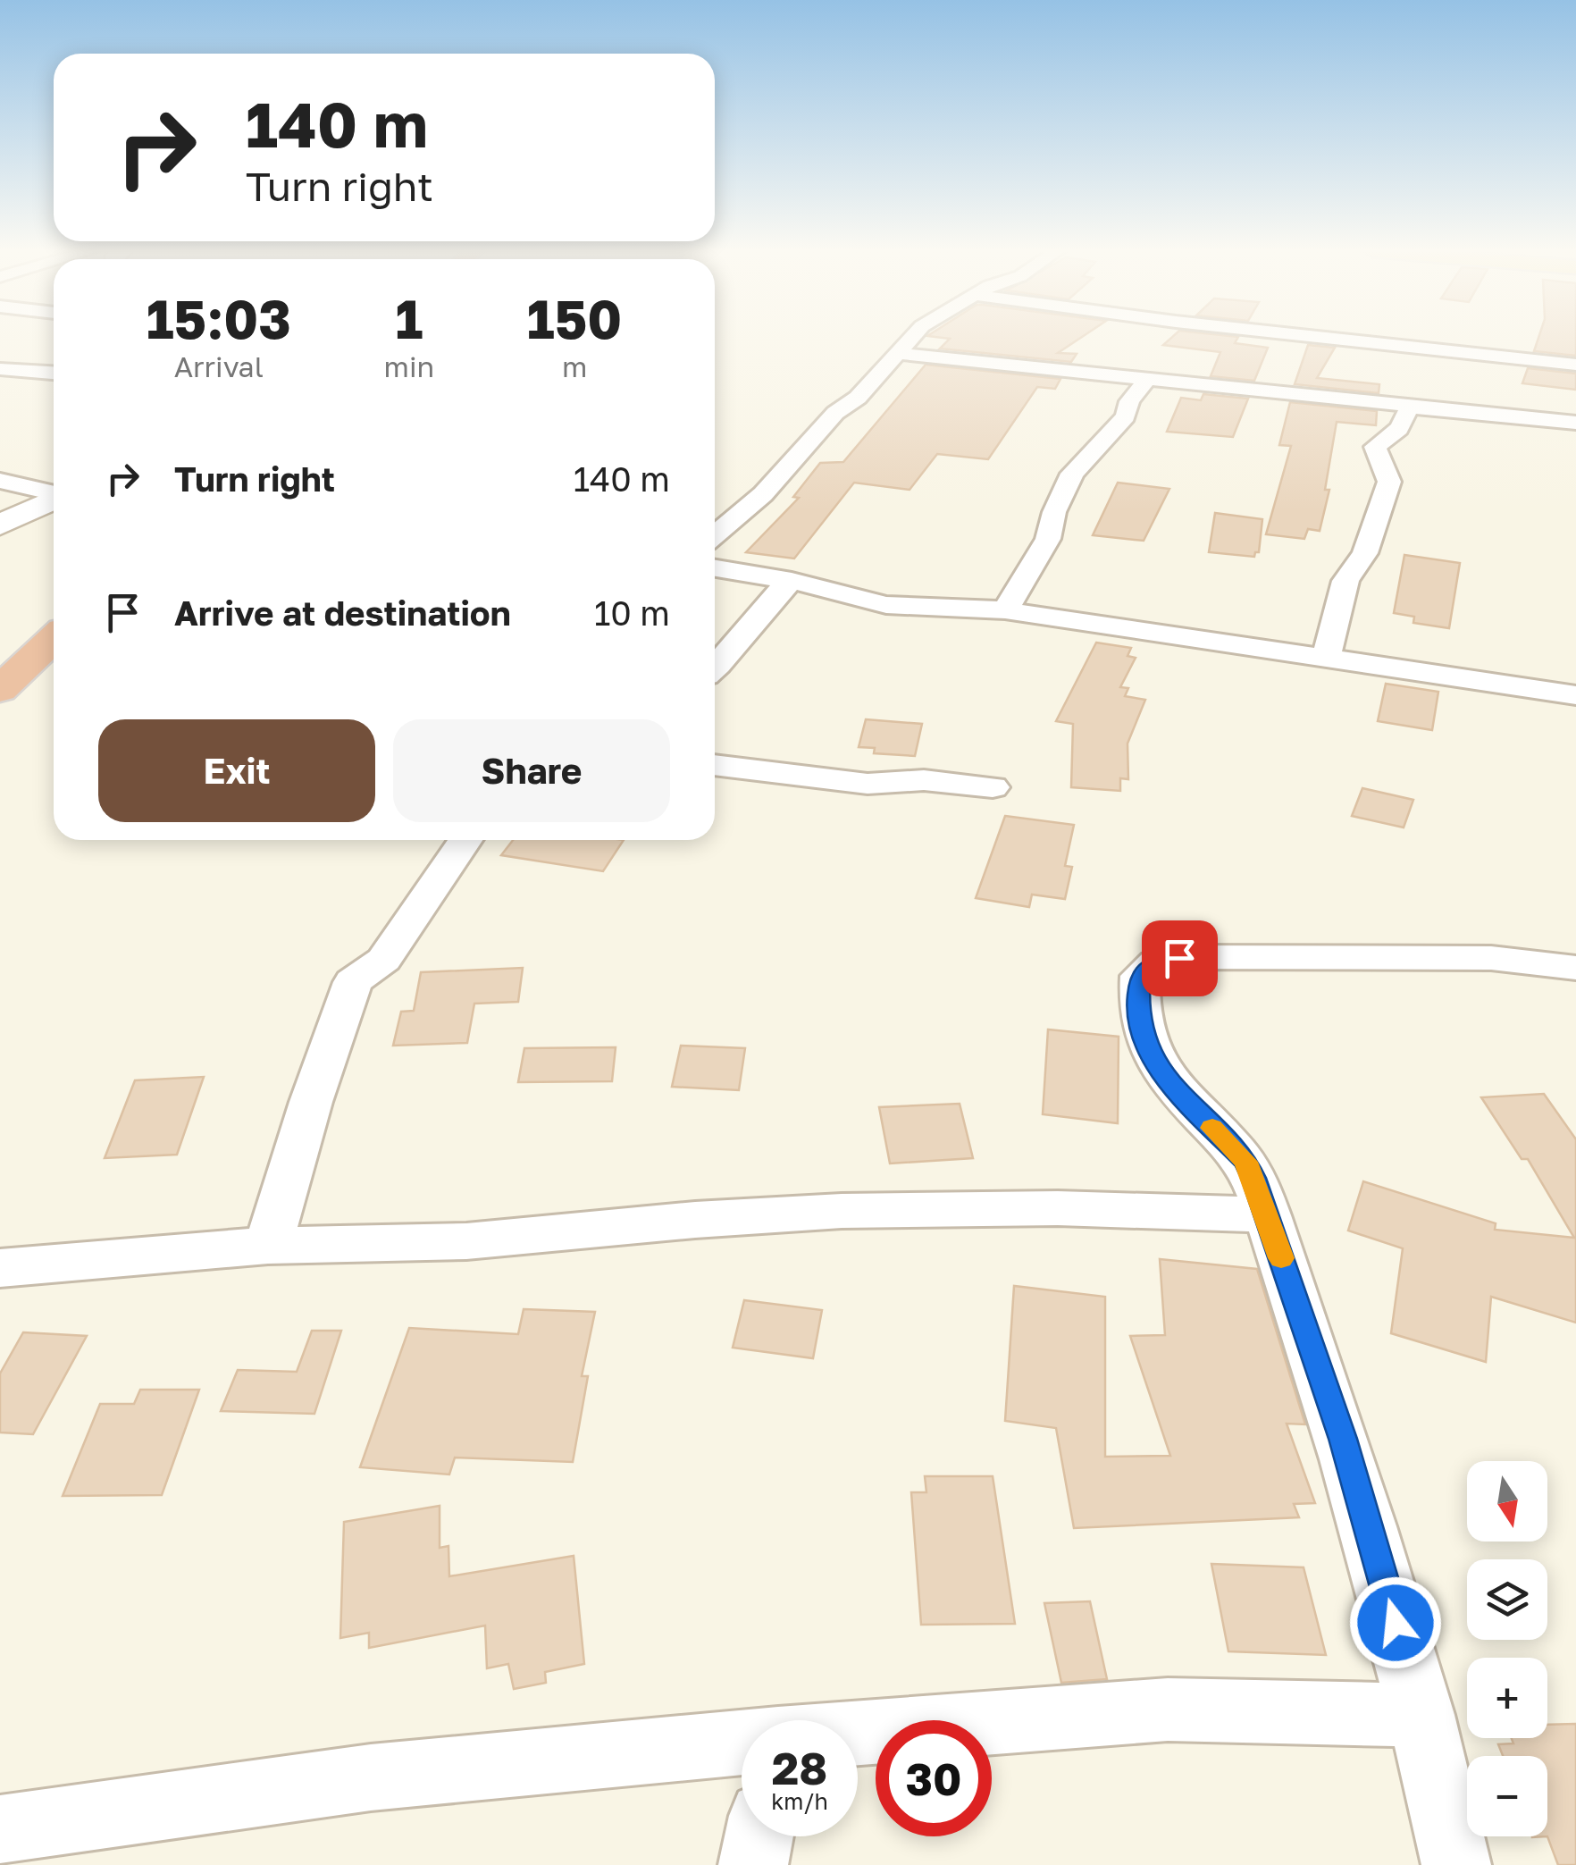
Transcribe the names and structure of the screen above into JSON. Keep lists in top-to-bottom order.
{
  "north": "bottom",
  "page": {
    "turn": ["140 m", "Turn right"],
    "eta": [
      "15:03",
      "Arrival",
      "1",
      "min",
      "150",
      "m"
    ],
    "list": [
      {
        "name": "Turn right",
        "value": "140 m"
      },
      {
        "name": "Arrive at destination",
        "value": "10 m"
      }
    ],
    "buttons": ["Exit", "Share"],
    "map_buttons": ["+", "−"],
    "speed": "28 km/h",
    "limit": "30"
  }
}
